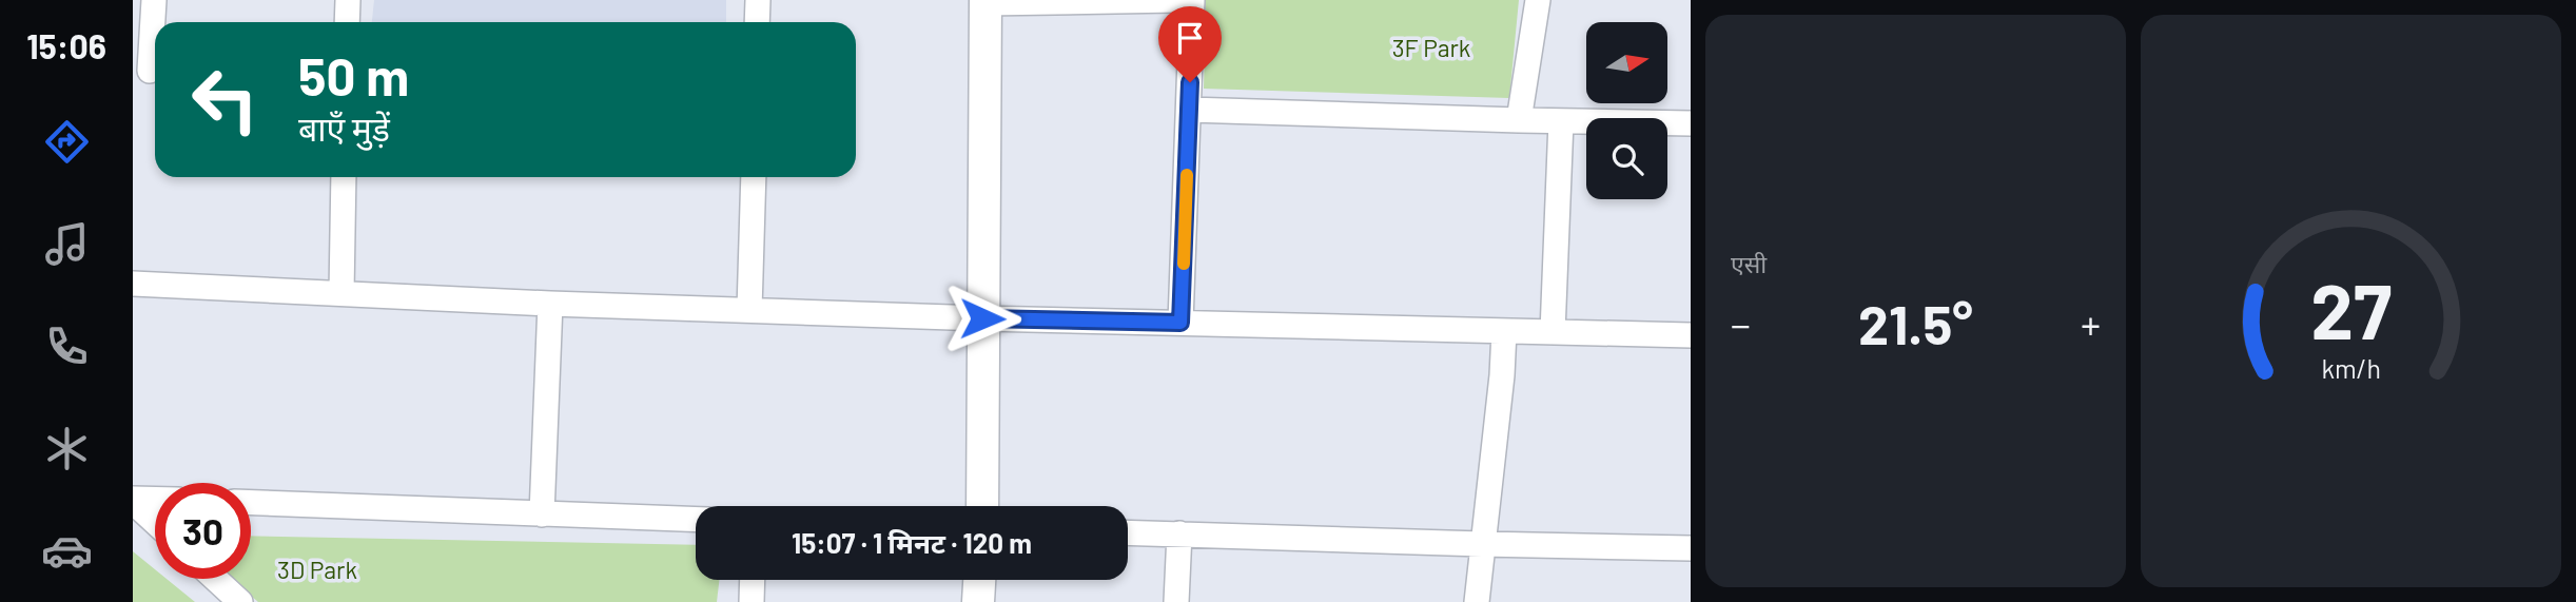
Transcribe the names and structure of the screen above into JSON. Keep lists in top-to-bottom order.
{
  "parks": ["3F Park", "3D Park"],
  "north": "right",
  "page": {
    "tabs": "15:06",
    "tile": "एसी",
    "turn": ["50 m", "बाएँ मुड़ें"],
    "heat": ["−", "21.5°", "+"],
    "limit": "30",
    "trip": "15:07 · 1 मिनट · 120 m",
    "gauge": ["27", "km/h"]
  }
}
